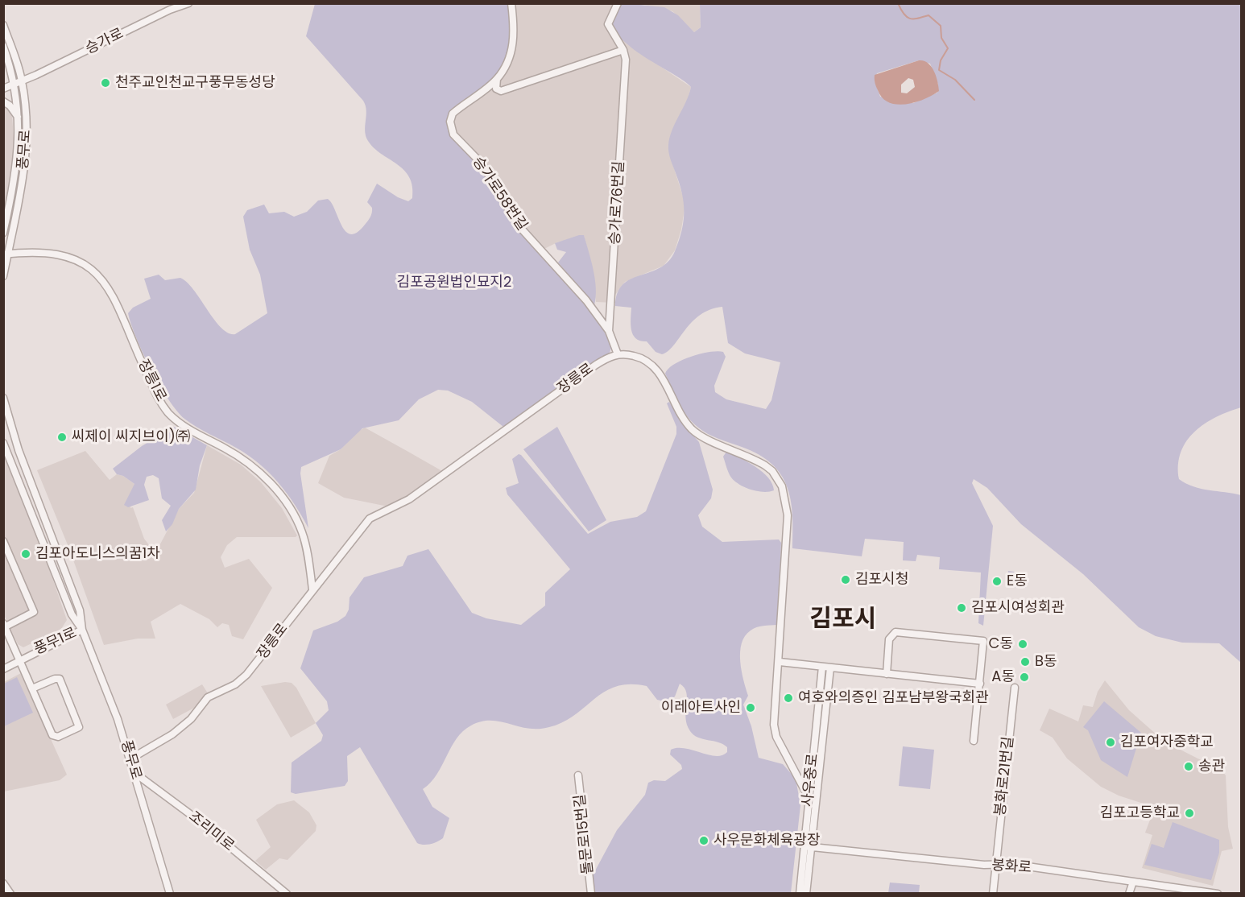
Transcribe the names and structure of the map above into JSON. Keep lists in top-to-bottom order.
{
  "streets": {
    "street": [
      "승가로",
      "풍무로",
      "승가로58번길",
      "승가로76번길",
      "장릉로",
      "장릉1로",
      "풍무1로",
      "봉화로21번길",
      "사우중로",
      "조리미로",
      "돌문로15번길",
      "봉화로"
    ]
  },
  "crossings": [
    ["승가로", "풍무로"],
    ["풍무로", "장릉로"],
    ["풍무로", "장릉1로"],
    ["풍무로", "풍무1로"],
    ["풍무로", "조리미로"],
    ["승가로58번길", "승가로76번길"],
    ["승가로76번길", "장릉로"],
    ["장릉로", "장릉1로"],
    ["봉화로21번길", "봉화로"],
    ["사우중로", "봉화로"]
  ],
  "districts": ["김포시"],
  "parks": ["김포공원법인묘지2"],
  "places": [
    "천주교인천교구풍무동성당",
    "씨제이 씨지브이)㈜",
    "김포아도니스의꿈1차",
    "김포시청",
    "E동",
    "김포시여성회관",
    "C동",
    "B동",
    "A동",
    "여호와의증인 김포남부왕국회관",
    "이레아트사인",
    "김포여자중학교",
    "송관",
    "김포고등학교",
    "사우문화체육광장"
  ]
}
